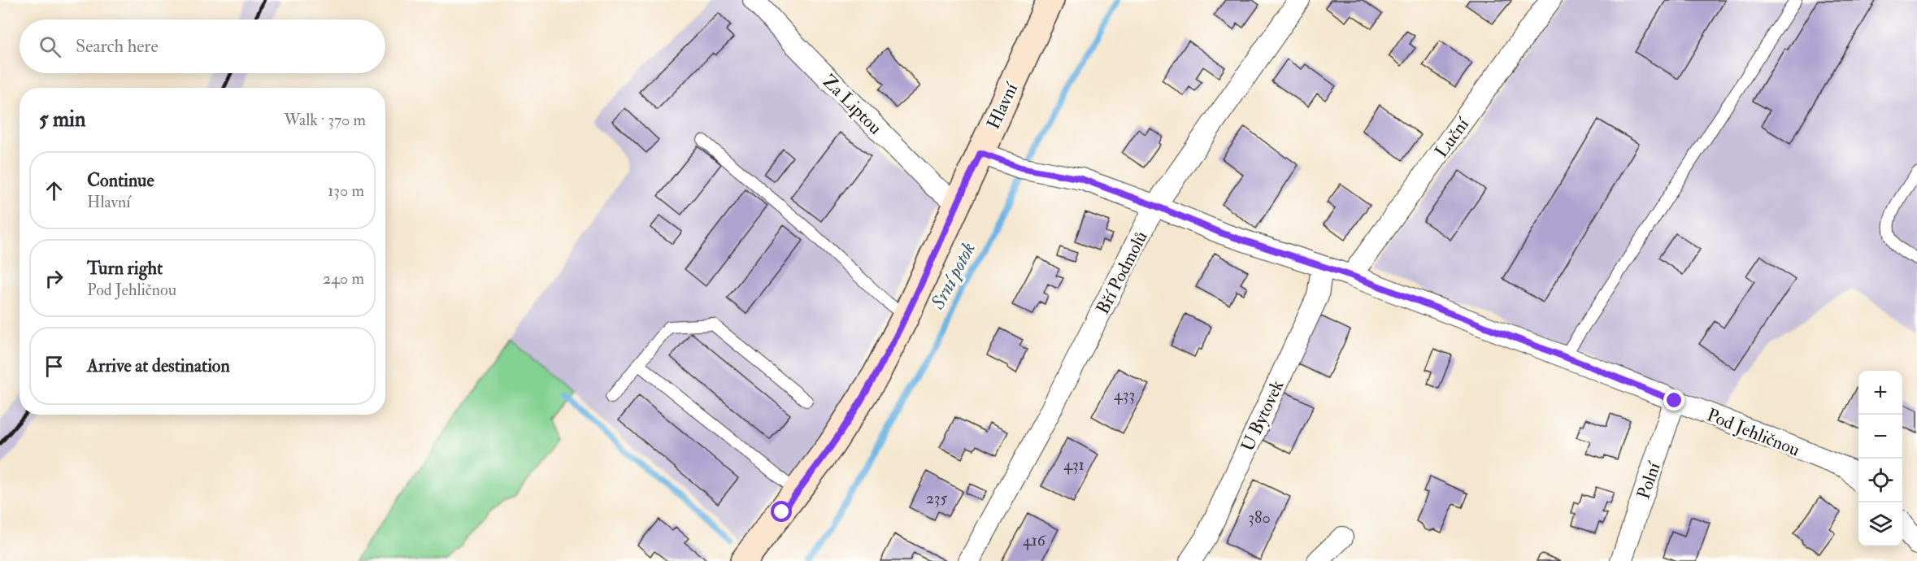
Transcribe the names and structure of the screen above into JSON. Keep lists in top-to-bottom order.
{
  "streets": {
    "street": [
      "Za Liptou",
      "Hlavní",
      "Luční",
      "Bří Podmolů",
      "U Bytovek",
      "Pod Jehličnou",
      "Polní"
    ]
  },
  "crossings": [
    ["Za Liptou", "Hlavní"],
    ["Hlavní", "Pod Jehličnou"],
    ["Luční", "Pod Jehličnou"],
    ["Bří Podmolů", "Pod Jehličnou"],
    ["U Bytovek", "Pod Jehličnou"],
    ["Pod Jehličnou", "Polní"]
  ],
  "water": ["Srní potok"],
  "house_numbers": [
    "433",
    "431",
    "235",
    "380",
    "416"
  ],
  "page": {
    "search": "Search here",
    "heading": ["5 min", "Walk · 370 m"],
    "list": [
      ["Continue", "Hlavní", "130 m"],
      ["Turn right", "Pod Jehličnou", "240 m"],
      "Arrive at destination"
    ],
    "map_buttons": ["+", "−"]
  }
}
